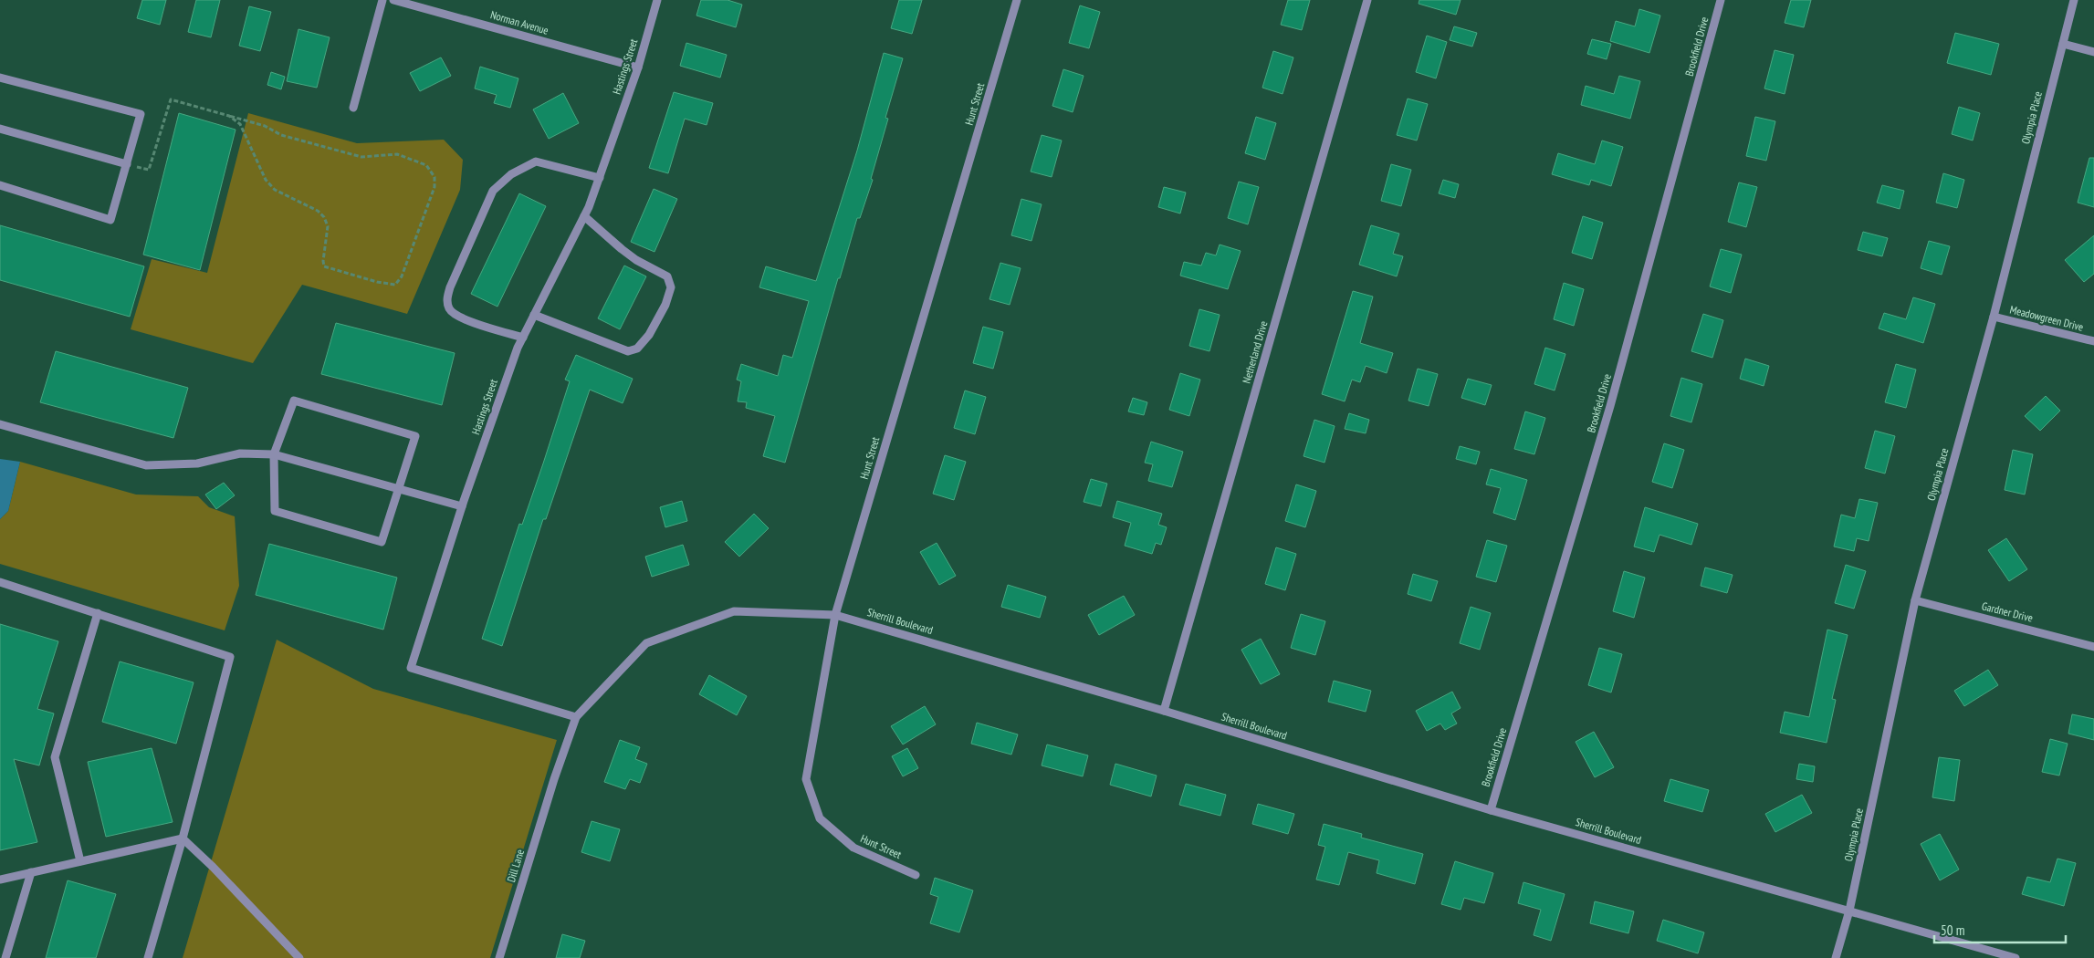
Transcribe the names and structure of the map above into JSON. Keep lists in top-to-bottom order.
{
  "streets": {
    "street": [
      "Norman Avenue",
      "Brookfield Drive",
      "Hastings Street",
      "Hunt Street",
      "Olympia Place",
      "Meadowgreen Drive",
      "Netherland Drive",
      "Gardner Drive",
      "Sherrill Boulevard",
      "Dill Lane"
    ]
  },
  "crossings": [
    ["Norman Avenue", "Hastings Street"],
    ["Brookfield Drive", "Sherrill Boulevard"],
    ["Hastings Street", "Sherrill Boulevard"],
    ["Hunt Street", "Sherrill Boulevard"],
    ["Olympia Place", "Meadowgreen Drive"],
    ["Olympia Place", "Gardner Drive"],
    ["Olympia Place", "Sherrill Boulevard"],
    ["Netherland Drive", "Sherrill Boulevard"],
    ["Sherrill Boulevard", "Dill Lane"]
  ],
  "scale_bar": "50 m"
}
